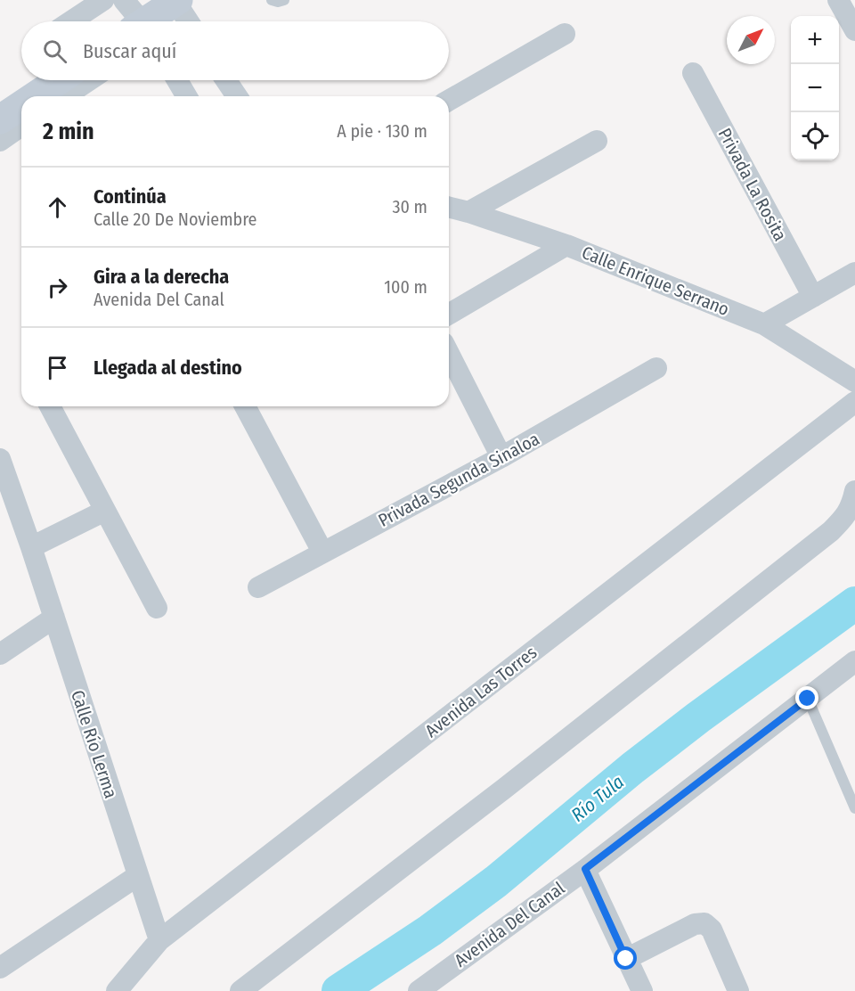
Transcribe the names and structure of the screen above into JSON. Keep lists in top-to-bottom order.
{
  "streets": {
    "street": [
      "Privada La Rosita",
      "Calle Enrique Serrano",
      "Privada Segunda Sinaloa",
      "Avenida Las Torres",
      "Calle Río Lerma",
      "Avenida Del Canal"
    ]
  },
  "crossings": [
    ["Avenida Las Torres", "Calle Río Lerma"]
  ],
  "water": ["Río Tula"],
  "north": "top right",
  "page": {
    "map_buttons": ["+", "−"],
    "search": "Buscar aquí",
    "heading": ["2 min", "A pie · 130 m"],
    "list": [
      ["Continúa", "Calle 20 De Noviembre", "30 m"],
      ["Gira a la derecha", "Avenida Del Canal", "100 m"],
      "Llegada al destino"
    ]
  }
}
